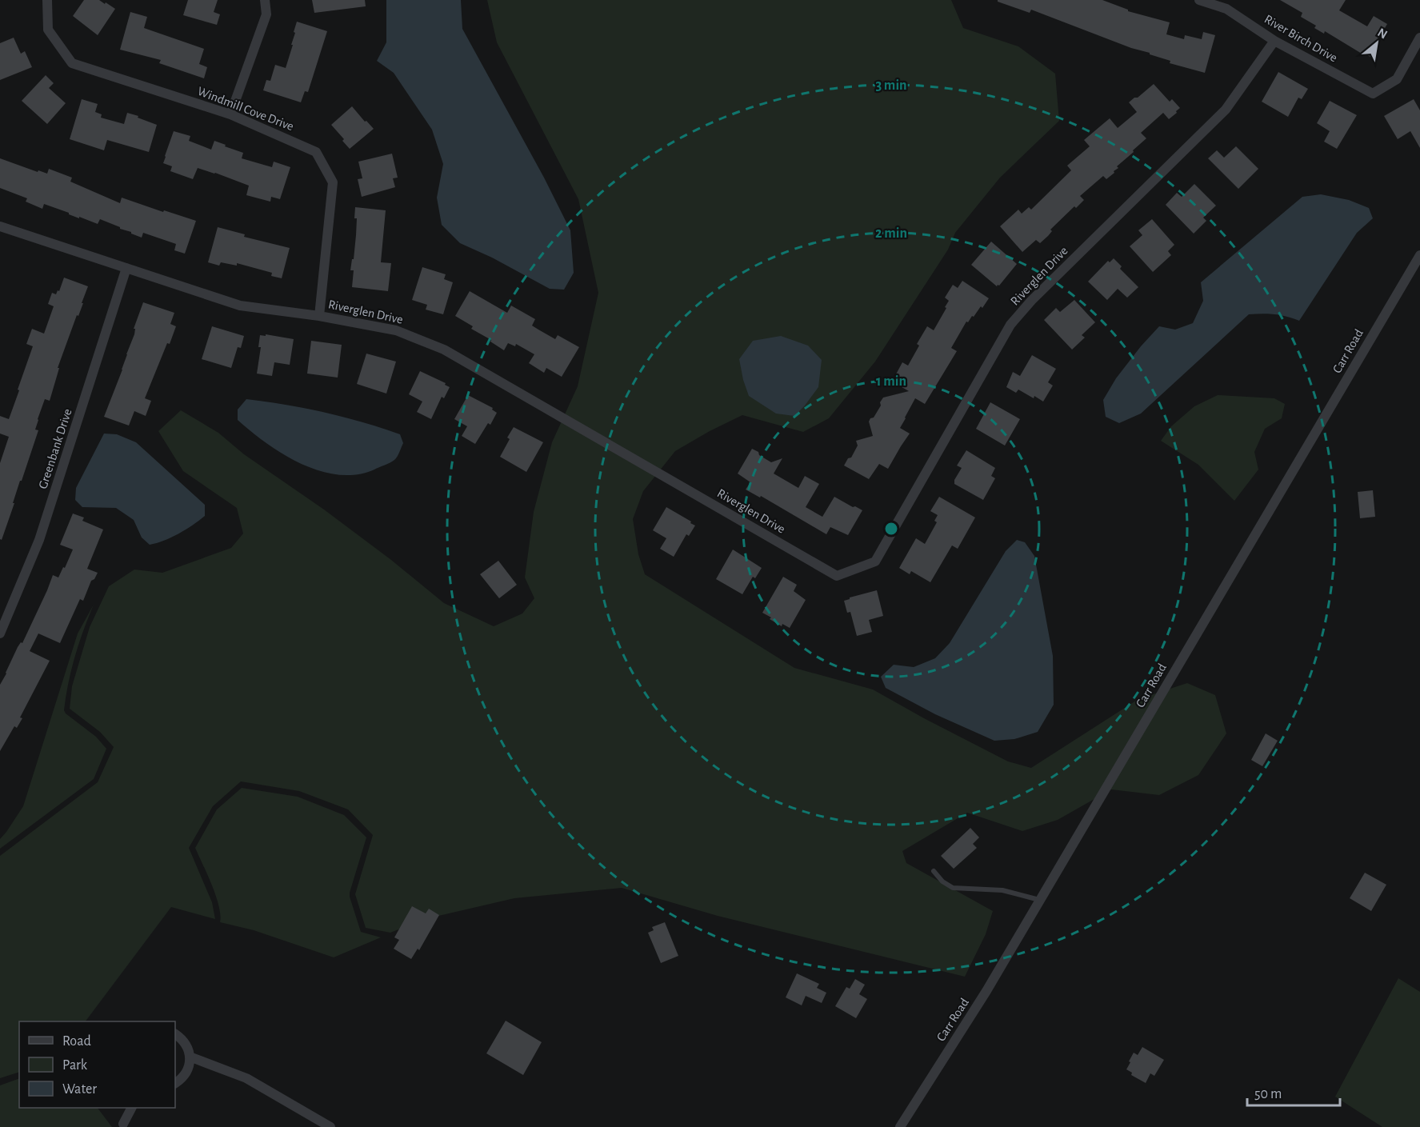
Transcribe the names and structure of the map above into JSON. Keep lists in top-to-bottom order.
{
  "streets": {
    "street": [
      "River Birch Drive",
      "Windmill Cove Drive",
      "Riverglen Drive",
      "Carr Road",
      "Greenbank Drive"
    ]
  },
  "crossings": [
    ["River Birch Drive", "Riverglen Drive"],
    ["Windmill Cove Drive", "Riverglen Drive"],
    ["Riverglen Drive", "Greenbank Drive"]
  ],
  "legend": ["Road", "Park", "Water"],
  "scale_bar": "50 m",
  "north": "top right",
  "rings": ["3 min", "2 min", "1 min"]
}
